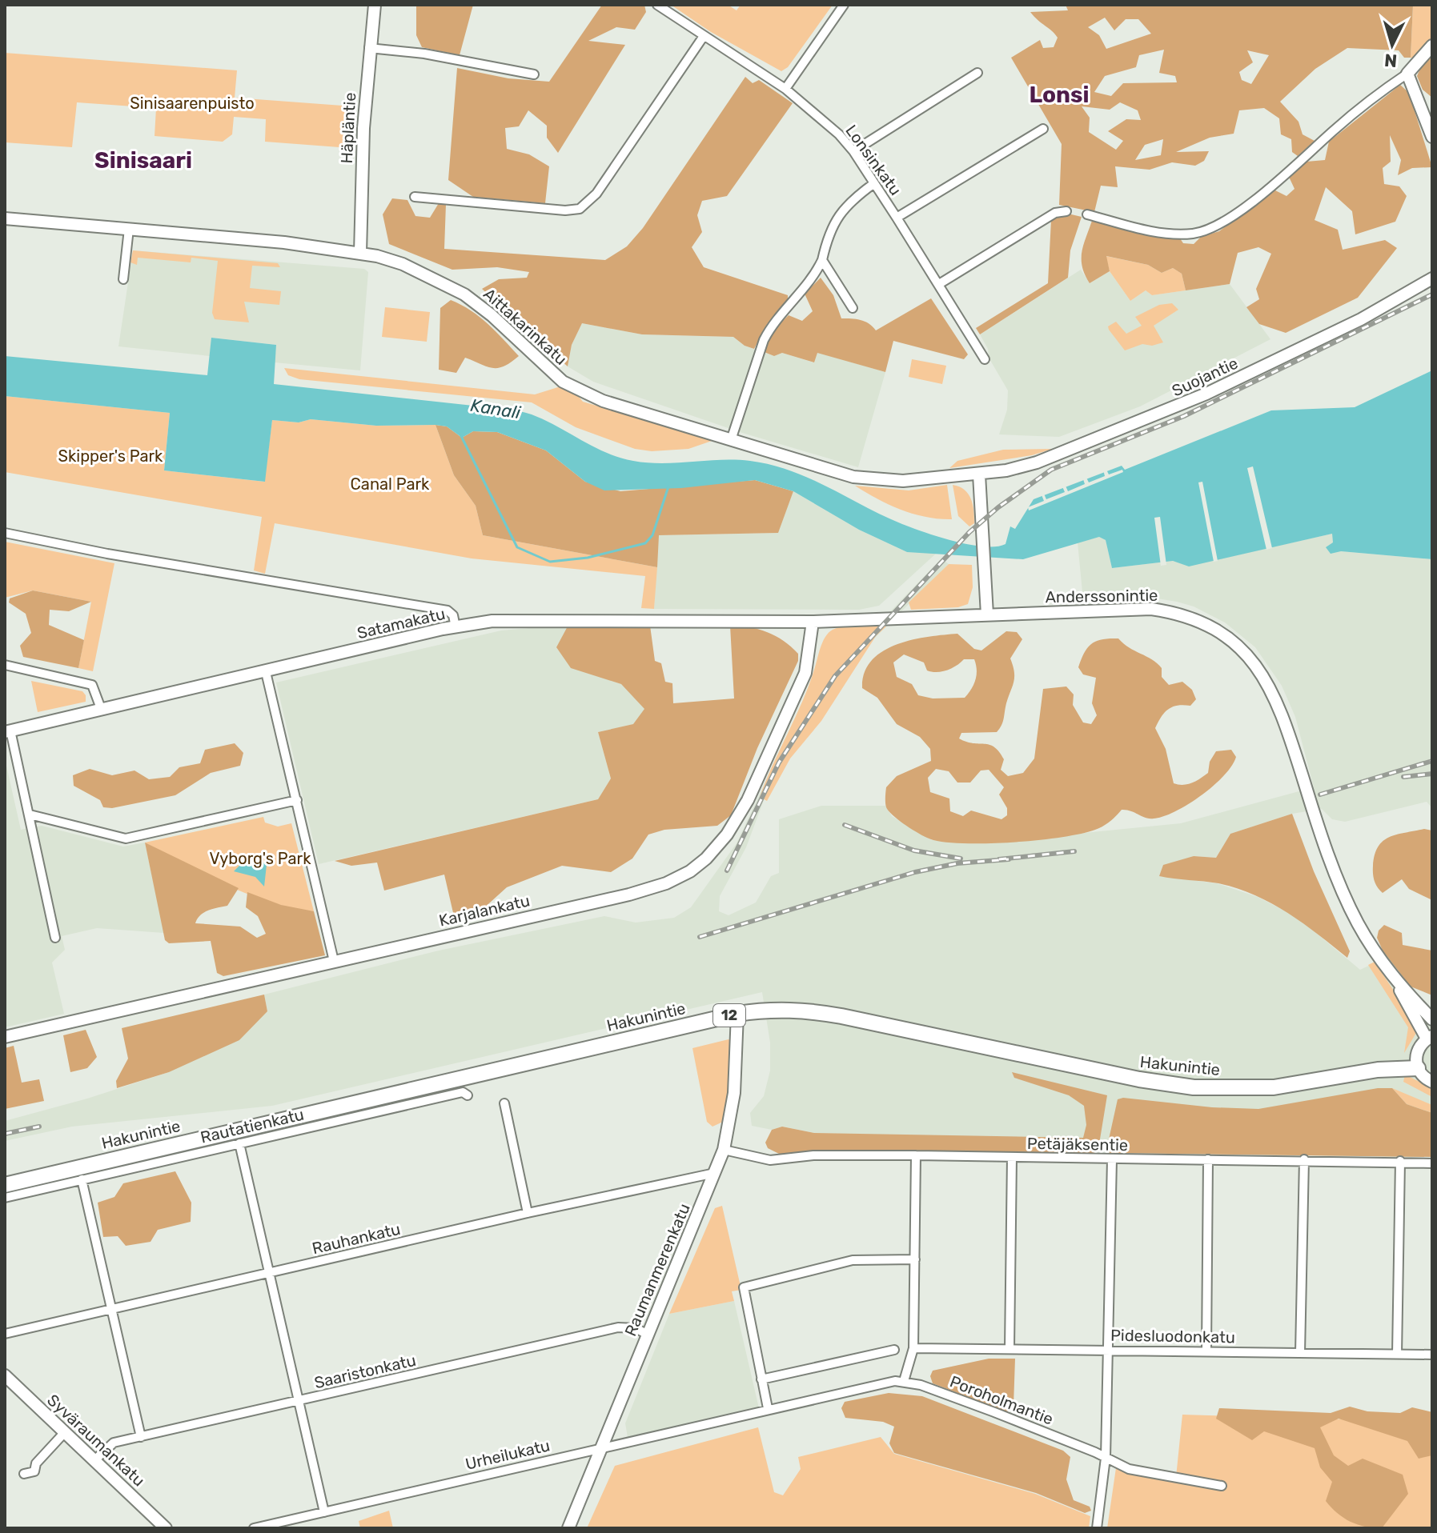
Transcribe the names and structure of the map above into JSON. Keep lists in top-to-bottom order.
{
  "streets": {
    "highway": ["12", "Hakunintie"],
    "main road": [
      "Häpläntie",
      "Aittakarinkatu",
      "Suojantie",
      "Anderssonintie",
      "Satamakatu",
      "Karjalankatu",
      "Raumanmerenkatu",
      "Syväraumankatu"
    ],
    "street": [
      "Lonsinkatu",
      "Rautatienkatu",
      "Petäjäksentie",
      "Rauhankatu",
      "Pidesluodonkatu",
      "Saaristonkatu",
      "Poroholmantie",
      "Urheilukatu"
    ]
  },
  "crossings": [
    ["Häpläntie", "Aittakarinkatu"],
    ["Aittakarinkatu", "Suojantie"],
    ["Anderssonintie", "Satamakatu"],
    ["Anderssonintie", "Karjalankatu"],
    ["Satamakatu", "Karjalankatu"],
    ["Hakunintie", "Raumanmerenkatu"],
    ["Petäjäksentie", "Raumanmerenkatu"],
    ["Rauhankatu", "Raumanmerenkatu"],
    ["Raumanmerenkatu", "Saaristonkatu"],
    ["Raumanmerenkatu", "Urheilukatu"],
    ["Saaristonkatu", "Syväraumankatu"]
  ],
  "districts": ["Lonsi", "Sinisaari"],
  "water": ["Kanali"],
  "parks": [
    "Sinisaarenpuisto",
    "Skipper's Park",
    "Canal Park",
    "Vyborg's Park"
  ],
  "north": "bottom"
}
